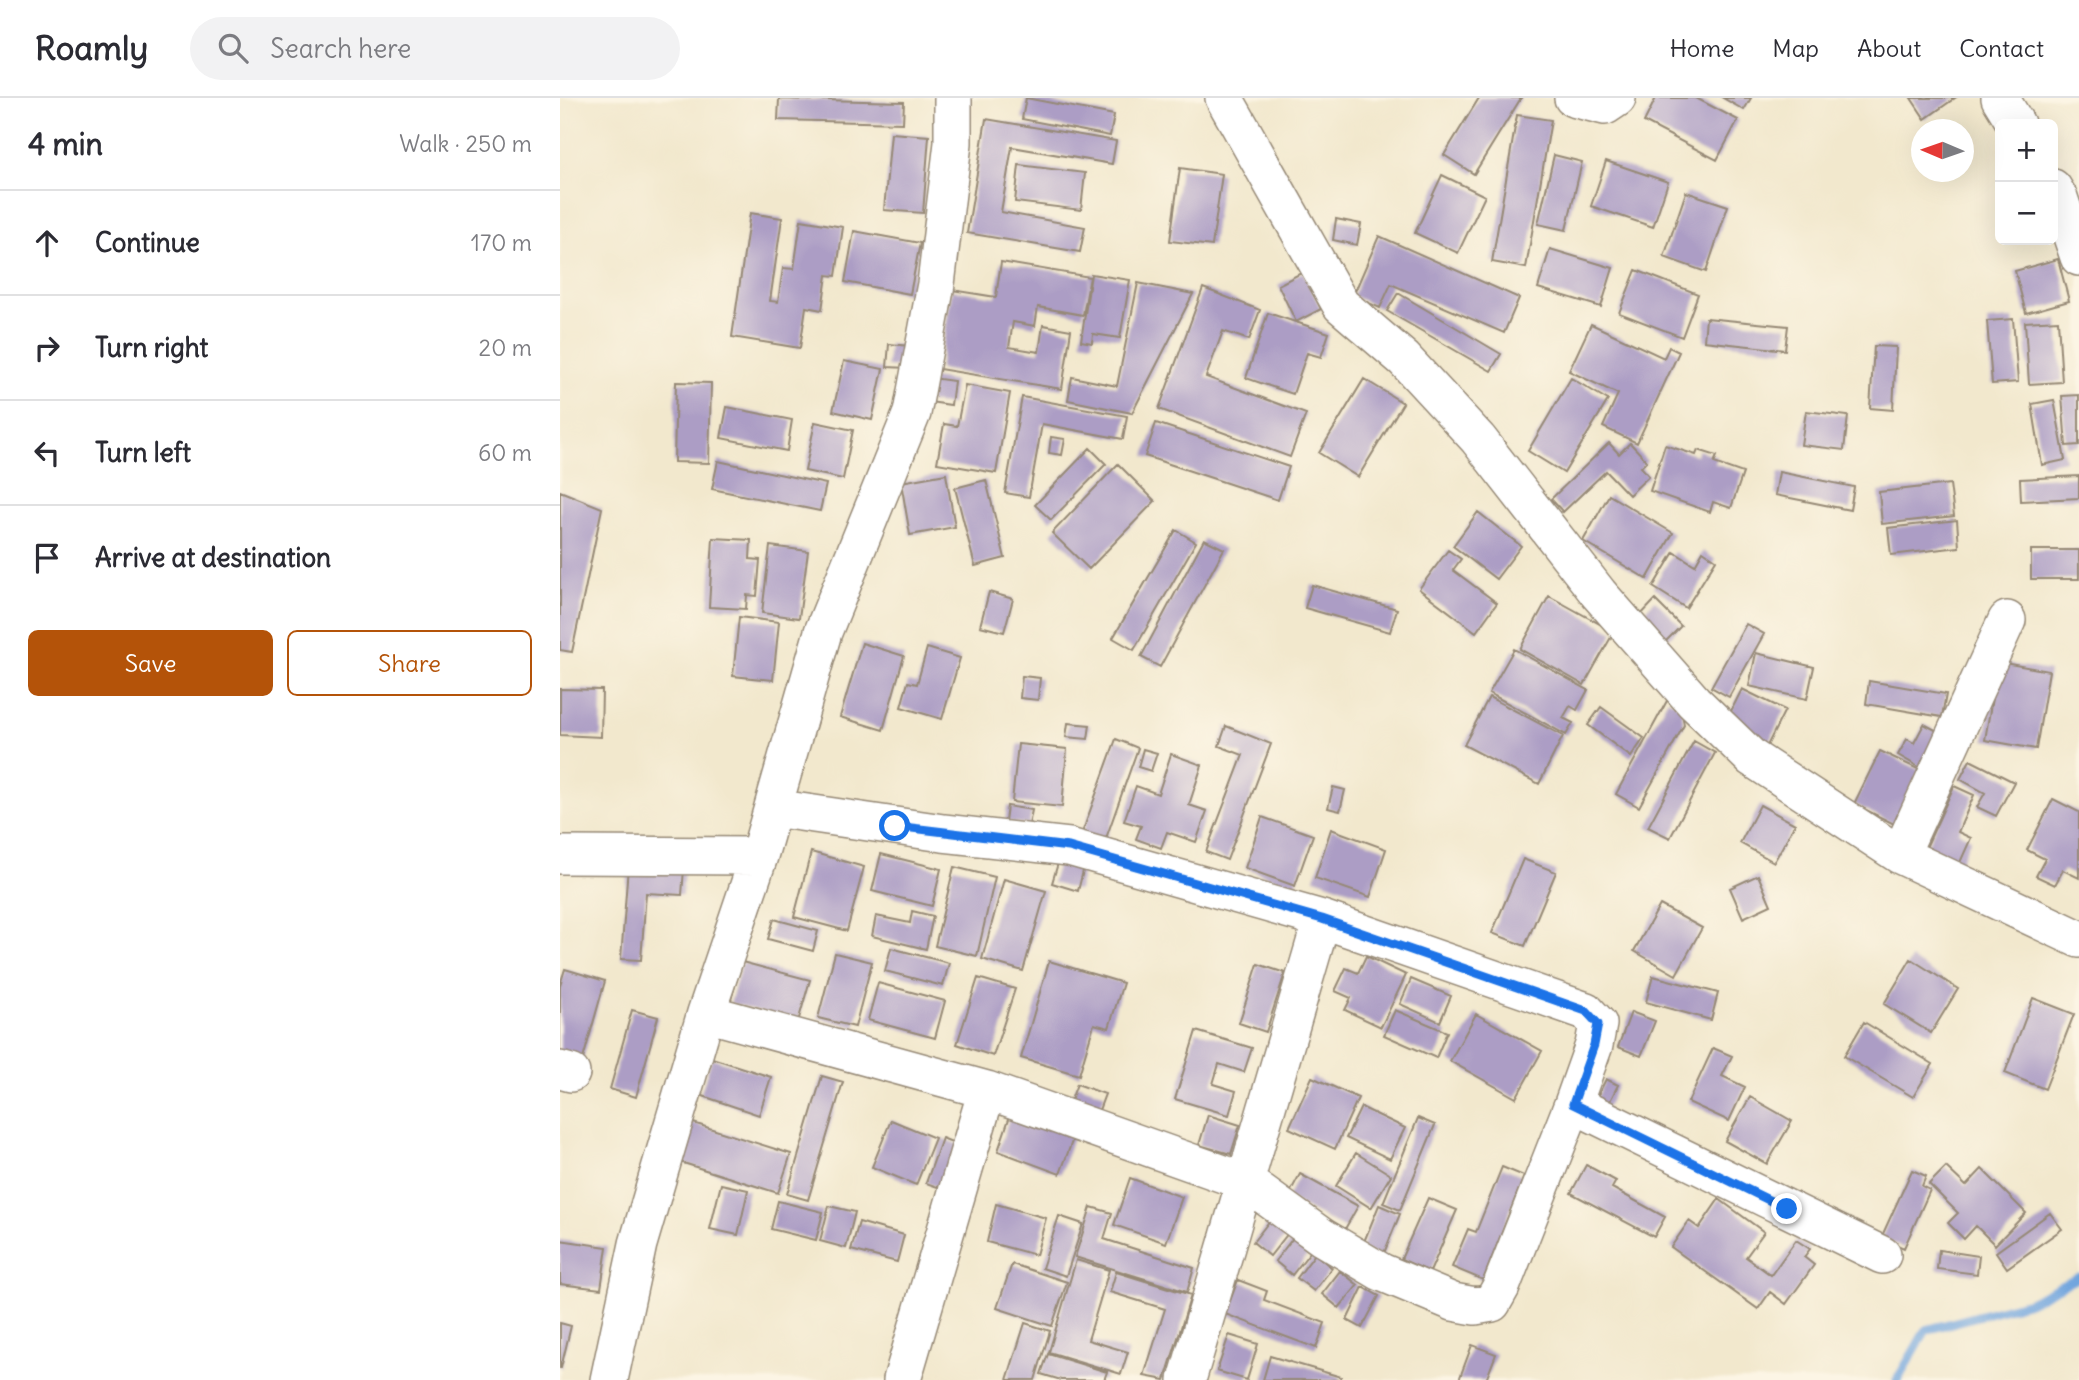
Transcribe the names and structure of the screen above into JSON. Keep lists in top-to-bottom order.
{
  "north": "left",
  "page": {
    "header": "Roamly",
    "search": "Search here",
    "nav": [
      "Home",
      "Map",
      "About",
      "Contact"
    ],
    "heading": ["4 min", "Walk · 250 m"],
    "map_buttons": ["+", "−"],
    "list": [
      ["Continue", "170 m"],
      ["Turn right", "20 m"],
      ["Turn left", "60 m"],
      "Arrive at destination"
    ],
    "buttons": ["Save", "Share"]
  }
}
